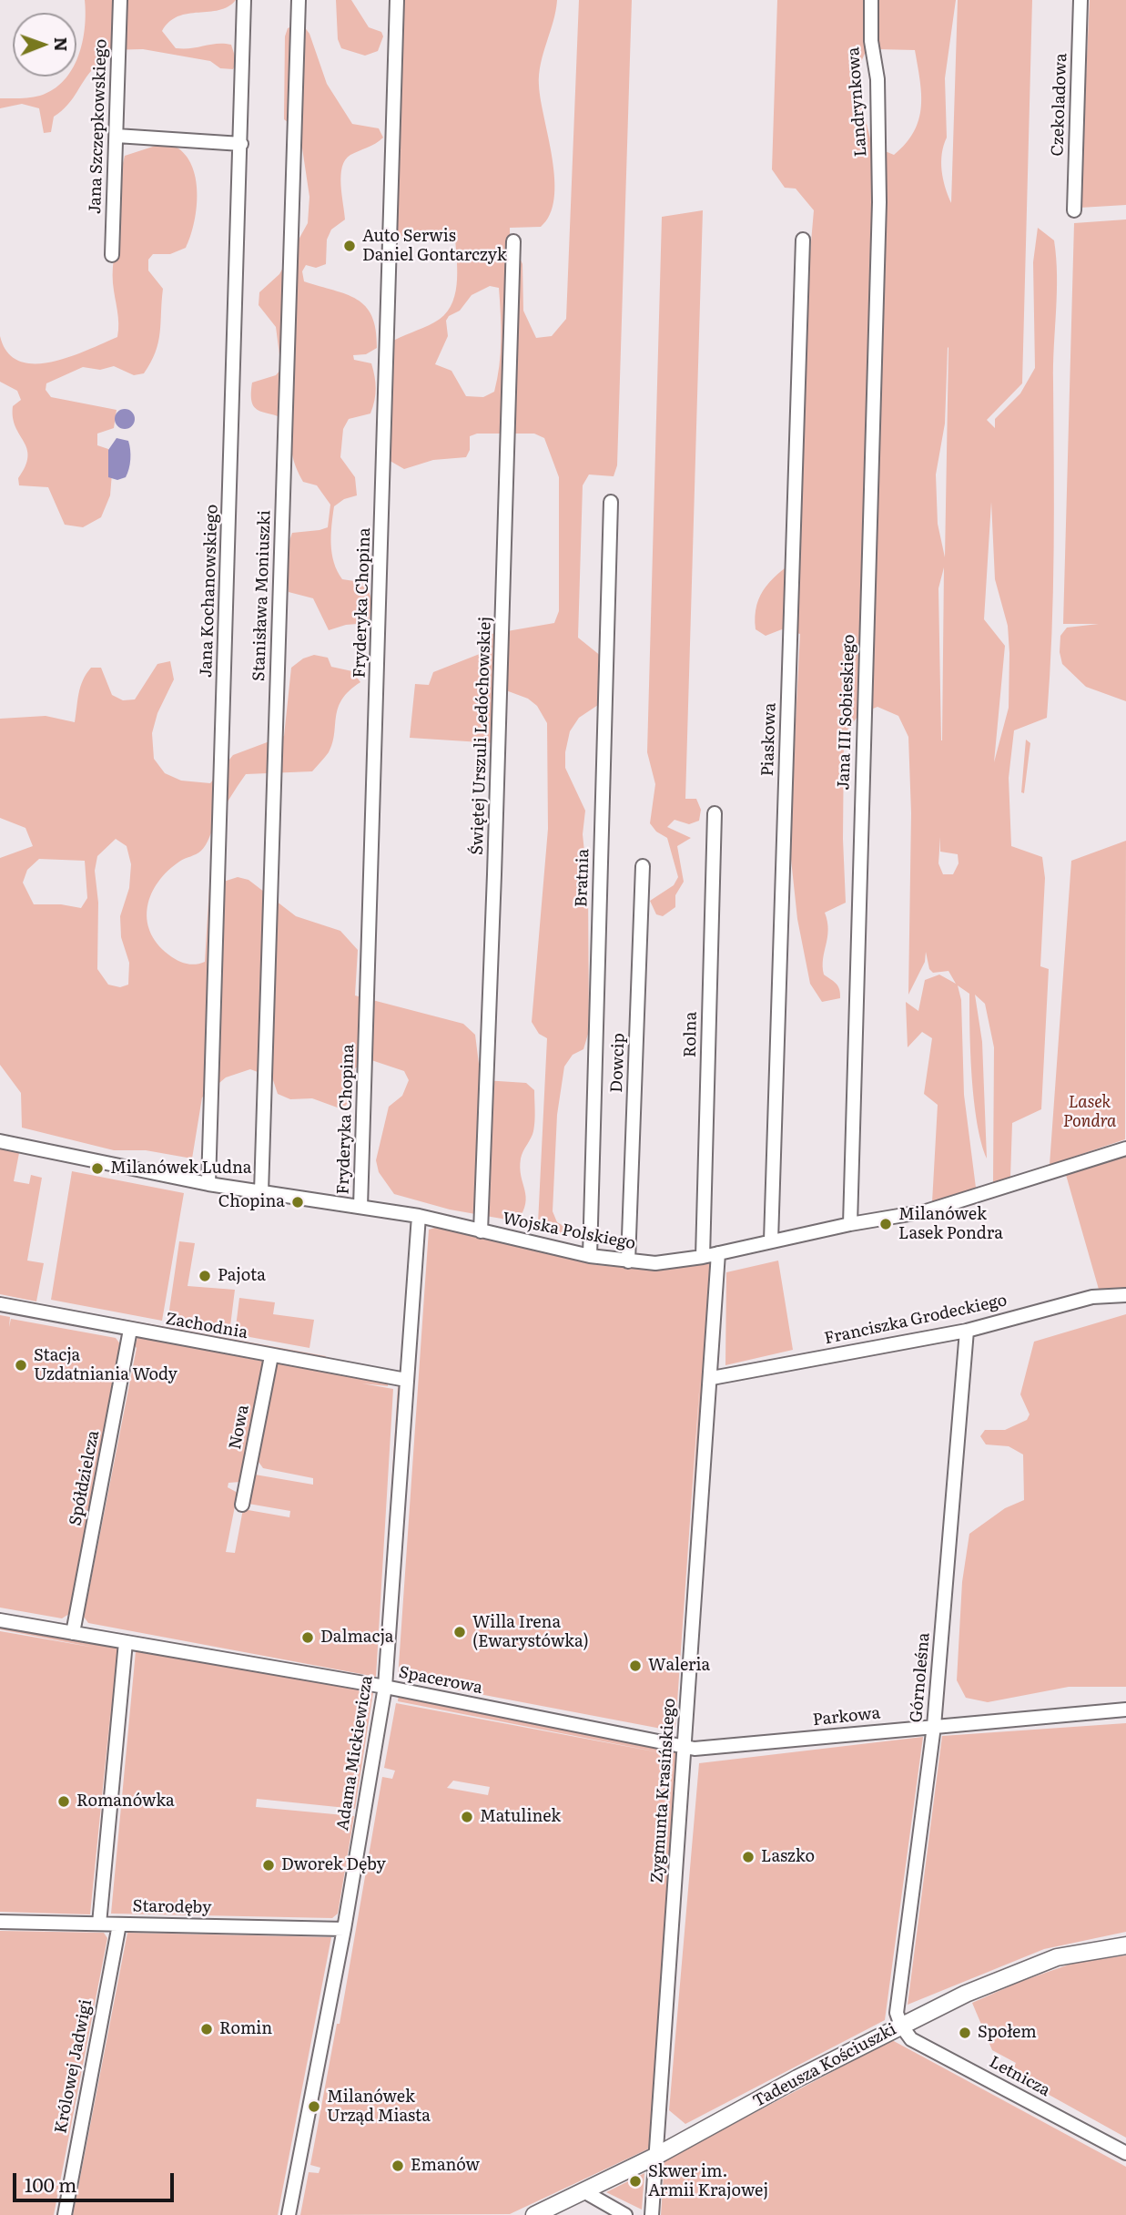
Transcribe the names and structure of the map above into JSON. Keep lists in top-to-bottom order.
{
  "streets": {
    "street": [
      "Landrynkowa",
      "Czekoladowa",
      "Jana Szczepkowskiego",
      "Jana Kochanowskiego",
      "Stanisława Moniuszki",
      "Fryderyka Chopina",
      "Jana III Sobieskiego",
      "Świętej Urszuli Ledóchowskiej",
      "Piaskowa",
      "Bratnia",
      "Rolna",
      "Dowcip",
      "Wojska Polskiego",
      "Franciszka Grodeckiego",
      "Zachodnia",
      "Nowa",
      "Spółdzielcza",
      "Górnoleśna",
      "Spacerowa",
      "Parkowa",
      "Adama Mickiewicza",
      "Zygmunta Krasińskiego",
      "Starodęby",
      "Tadeusza Kościuszki",
      "Królowej Jadwigi",
      "Letnicza"
    ]
  },
  "crossings": [
    ["Landrynkowa", "Jana III Sobieskiego"],
    ["Jana Kochanowskiego", "Wojska Polskiego"],
    ["Stanisława Moniuszki", "Wojska Polskiego"],
    ["Fryderyka Chopina", "Wojska Polskiego"],
    ["Jana III Sobieskiego", "Wojska Polskiego"],
    ["Świętej Urszuli Ledóchowskiej", "Wojska Polskiego"],
    ["Piaskowa", "Wojska Polskiego"],
    ["Bratnia", "Wojska Polskiego"],
    ["Rolna", "Wojska Polskiego"],
    ["Dowcip", "Wojska Polskiego"],
    ["Wojska Polskiego", "Adama Mickiewicza"],
    ["Wojska Polskiego", "Zygmunta Krasińskiego"],
    ["Franciszka Grodeckiego", "Górnoleśna"],
    ["Franciszka Grodeckiego", "Zygmunta Krasińskiego"],
    ["Zachodnia", "Nowa"],
    ["Zachodnia", "Spółdzielcza"],
    ["Zachodnia", "Adama Mickiewicza"],
    ["Spółdzielcza", "Spacerowa"],
    ["Górnoleśna", "Parkowa"],
    ["Górnoleśna", "Tadeusza Kościuszki"],
    ["Górnoleśna", "Letnicza"],
    ["Spacerowa", "Parkowa"],
    ["Spacerowa", "Adama Mickiewicza"],
    ["Spacerowa", "Zygmunta Krasińskiego"],
    ["Parkowa", "Zygmunta Krasińskiego"],
    ["Adama Mickiewicza", "Starodęby"],
    ["Zygmunta Krasińskiego", "Tadeusza Kościuszki"],
    ["Starodęby", "Królowej Jadwigi"],
    ["Tadeusza Kościuszki", "Letnicza"]
  ],
  "parks": ["Lasek Pondra"],
  "places": [
    "Auto Serwis Daniel Gontarczyk",
    "Milanówek Ludna",
    "Chopina",
    "Milanówek Lasek Pondra",
    "Pajota",
    "Stacja Uzdatniania Wody",
    "Willa Irena (Ewarystówka)",
    "Dalmacja",
    "Waleria",
    "Romanówka",
    "Matulinek",
    "Laszko",
    "Dworek Dęby",
    "Romin",
    "Społem",
    "Milanówek Urząd Miasta",
    "Emanów",
    "Skwer im. Armii Krajowej"
  ],
  "scale_bar": "100 m",
  "north": "right"
}
